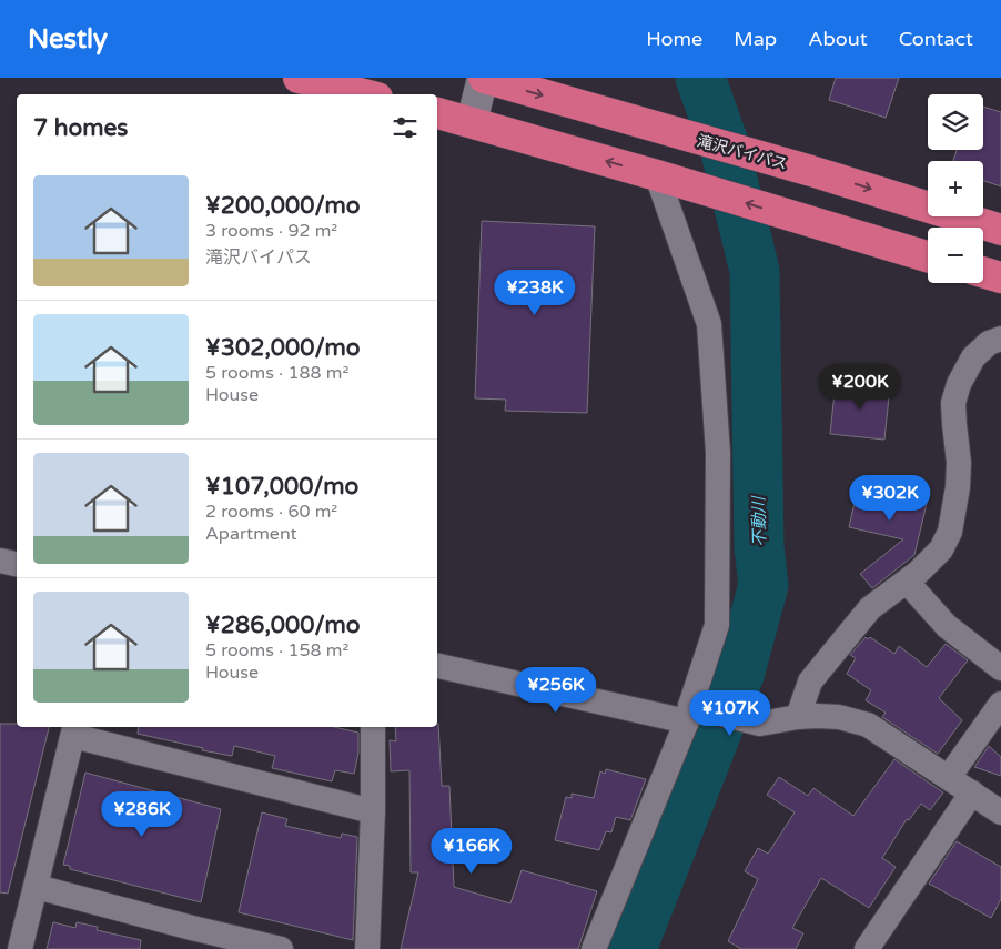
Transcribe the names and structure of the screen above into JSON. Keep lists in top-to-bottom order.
{
  "streets": {
    "highway": ["滝沢バイパス"]
  },
  "water": ["不動川"],
  "page": {
    "header": "Nestly",
    "nav": [
      "Home",
      "Map",
      "About",
      "Contact"
    ],
    "map_buttons": ["+", "−"],
    "heading": "7 homes",
    "list": [
      {
        "name": "¥200,000/mo",
        "note": "3 rooms · 92 m² · 滝沢バイパス"
      },
      {
        "name": "¥302,000/mo",
        "note": "5 rooms · 188 m² · House"
      },
      {
        "name": "¥107,000/mo",
        "note": "2 rooms · 60 m² · Apartment"
      },
      {
        "name": "¥286,000/mo",
        "note": "5 rooms · 158 m² · House"
      }
    ],
    "price": [
      "¥238K",
      "¥200K",
      "¥302K",
      "¥256K",
      "¥107K",
      "¥286K",
      "¥166K"
    ]
  }
}
